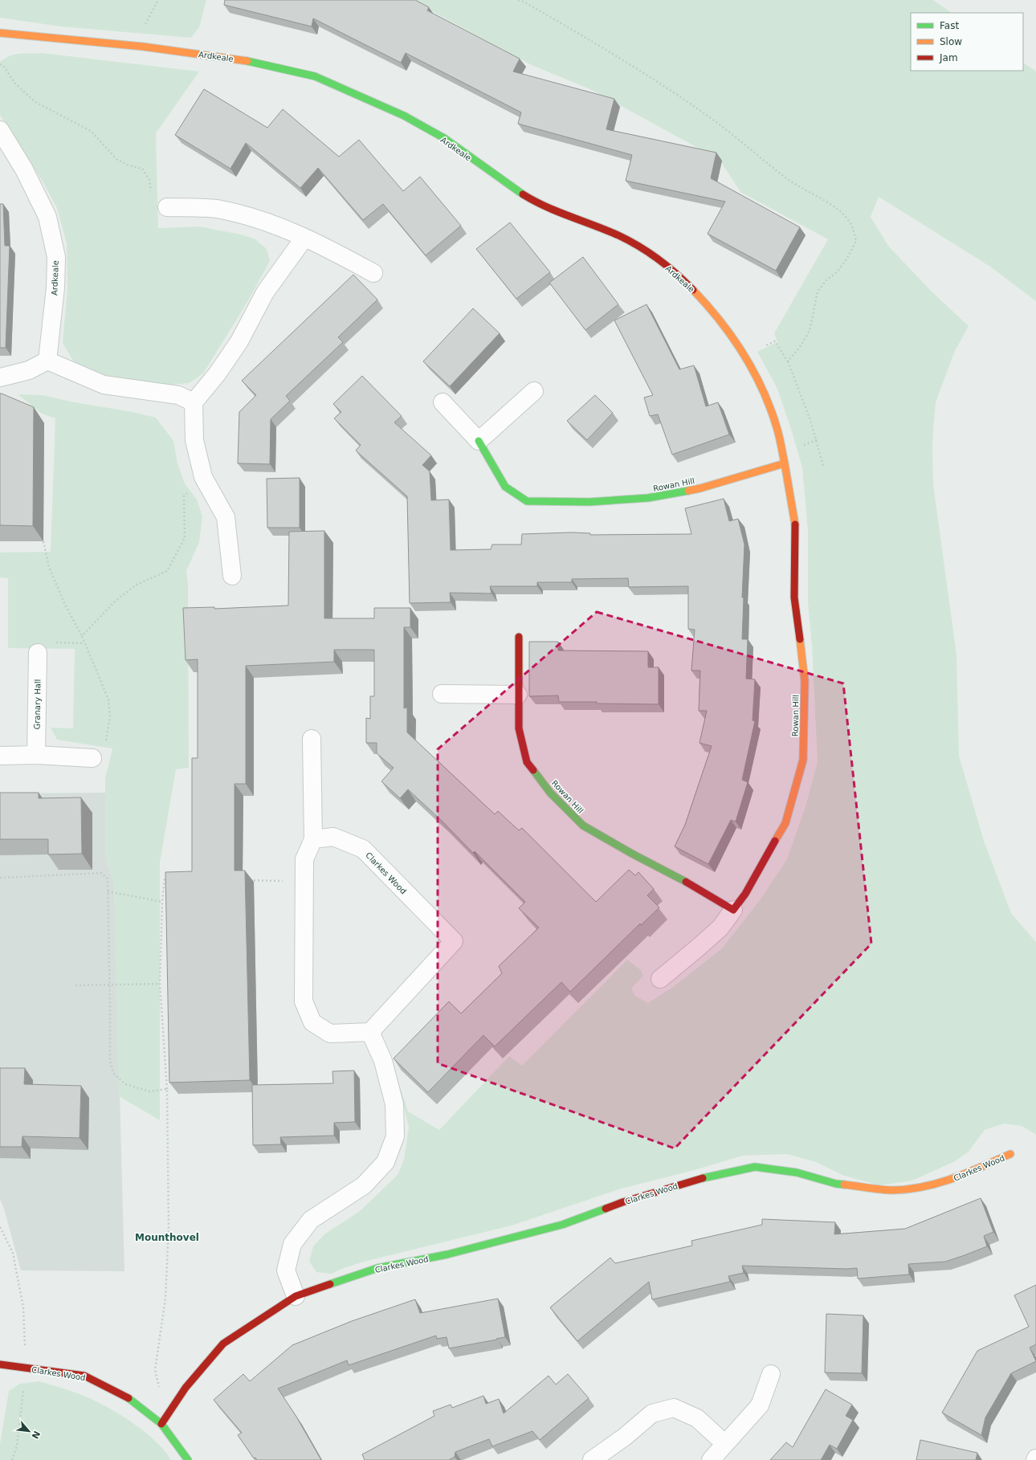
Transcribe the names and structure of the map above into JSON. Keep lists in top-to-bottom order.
{
  "streets": {
    "street": [
      "Ardkeale",
      "Rowan Hill",
      "Granary Hall",
      "Clarkes Wood"
    ]
  },
  "crossings": [
    ["Ardkeale", "Rowan Hill"]
  ],
  "districts": ["Mounthovel"],
  "legend": ["Fast", "Slow", "Jam"],
  "north": "bottom right"
}
